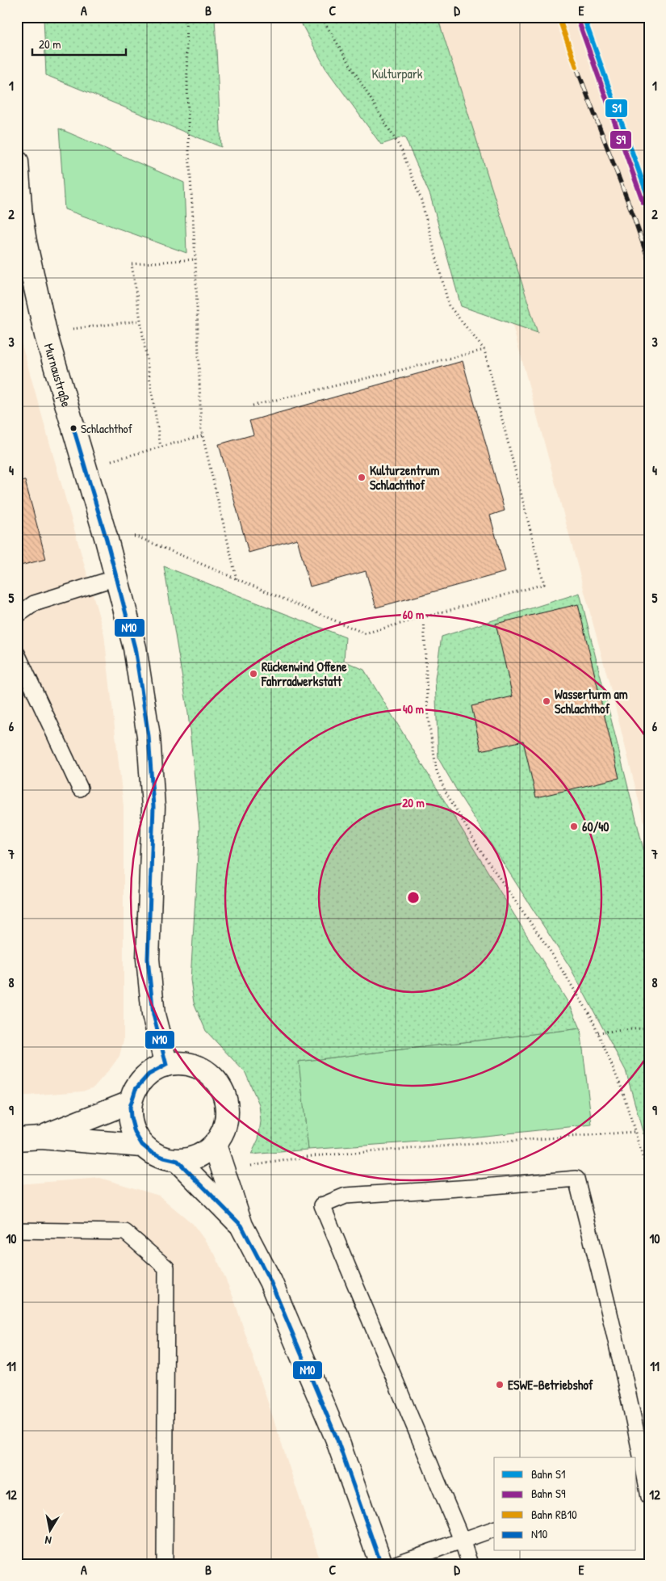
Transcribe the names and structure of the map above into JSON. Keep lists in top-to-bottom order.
{
  "streets": {
    "street": ["Murnaustraße"]
  },
  "parks": ["Kulturpark"],
  "places": [
    "Schlachthof",
    "Kulturzentrum Schlachthof",
    "Rückenwind Offene Fahrradwerkstatt",
    "Wasserturm am Schlachthof",
    "60/40",
    "ESWE-Betriebshof"
  ],
  "lines": [
    "rail line S1",
    "rail line RB10",
    "rail line S9",
    "transit line N10"
  ],
  "legend": [
    "Bahn S1",
    "Bahn S9",
    "Bahn RB10",
    "N10"
  ],
  "scale_bar": "20 m",
  "north": "bottom",
  "grid": {
    "columns": [
      "A",
      "B",
      "C",
      "D",
      "E"
    ],
    "rows": [
      "1",
      "2",
      "3",
      "4",
      "5",
      "6",
      "7",
      "8",
      "9",
      "10",
      "11",
      "12"
    ]
  },
  "rings": ["60 m", "40 m", "20 m"]
}
